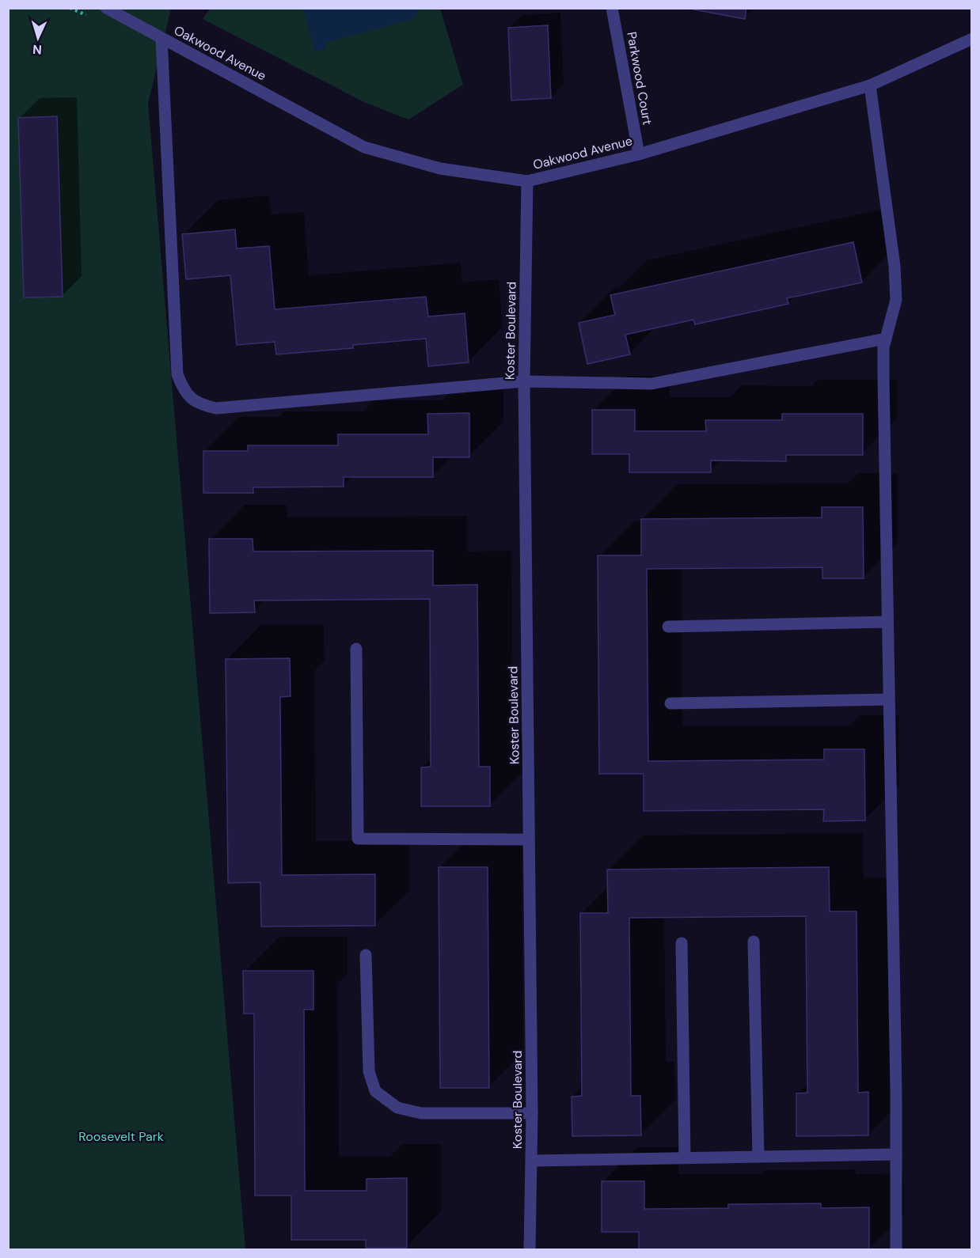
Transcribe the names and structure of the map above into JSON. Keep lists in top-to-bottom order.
{
  "streets": {
    "street": ["Oakwood Avenue", "Parkwood Court", "Koster Boulevard"]
  },
  "crossings": [
    ["Oakwood Avenue", "Parkwood Court"],
    ["Oakwood Avenue", "Koster Boulevard"]
  ],
  "parks": ["Roosevelt Park"],
  "north": "bottom"
}
